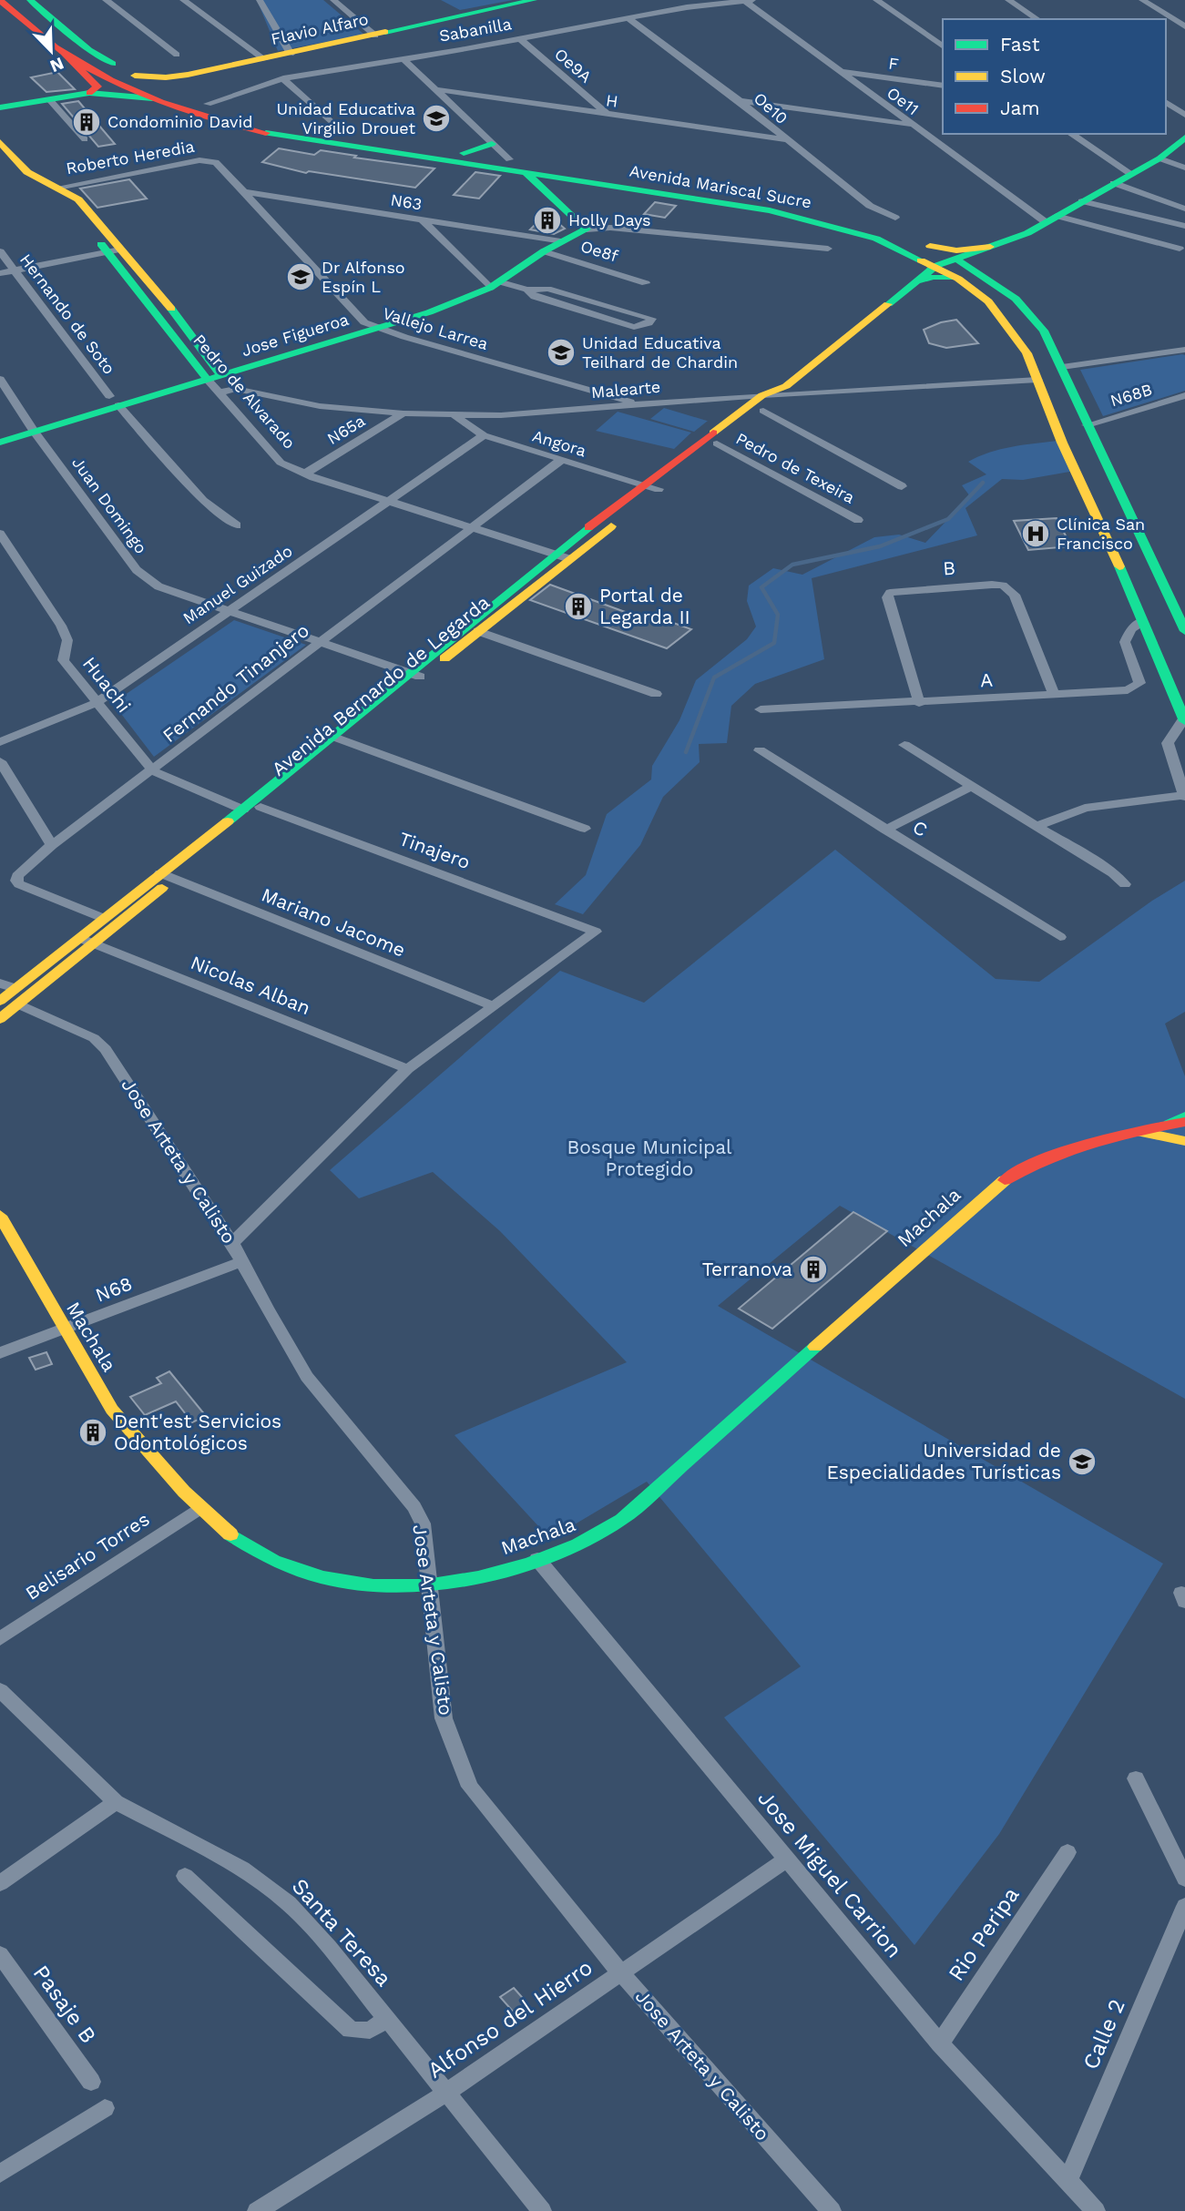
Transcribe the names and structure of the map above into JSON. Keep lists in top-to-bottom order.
{
  "streets": {
    "main road": [
      "Flavio Alfaro",
      "Avenida Mariscal Sucre",
      "Jose Figueroa",
      "Pedro de Alvarado",
      "Avenida Bernardo de Legarda",
      "Machala"
    ],
    "street": [
      "Sabanilla",
      "F",
      "Oe9A",
      "H",
      "Oe11",
      "Oe10",
      "Roberto Heredia",
      "N63",
      "Oe8f",
      "Hernando de Soto",
      "Vallejo Larrea",
      "Malearte",
      "N68B",
      "N65a",
      "Angora",
      "Pedro de Texeira",
      "Juan Domingo",
      "B",
      "Manuel Guizado",
      "A",
      "Fernando Tinanjero",
      "Huachi",
      "C",
      "Tinajero",
      "Mariano Jacome",
      "Nicolas Alban",
      "Jose Arteta y Calisto",
      "N68",
      "Belisario Torres",
      "Jose Miguel Carrion",
      "Santa Teresa",
      "Rio Peripa",
      "Pasaje B",
      "Alfonso del Hierro",
      "Calle 2"
    ]
  },
  "crossings": [
    ["Flavio Alfaro", "Avenida Mariscal Sucre"],
    ["Sabanilla", "Oe9A"],
    ["Sabanilla", "Oe11"],
    ["Sabanilla", "Oe10"],
    ["Sabanilla", "Avenida Mariscal Sucre"],
    ["F", "Oe11"],
    ["Oe9A", "H"],
    ["H", "Oe10"],
    ["Oe11", "Avenida Bernardo de Legarda"],
    ["Roberto Heredia", "Vallejo Larrea"],
    ["Roberto Heredia", "Pedro de Alvarado"],
    ["Avenida Mariscal Sucre", "A"],
    ["Avenida Mariscal Sucre", "Avenida Bernardo de Legarda"],
    ["N63", "Vallejo Larrea"],
    ["N63", "Jose Figueroa"],
    ["Oe8f", "Jose Figueroa"],
    ["Hernando de Soto", "Jose Figueroa"],
    ["Vallejo Larrea", "Jose Figueroa"],
    ["Vallejo Larrea", "Malearte"],
    ["Jose Figueroa", "Pedro de Alvarado"],
    ["Jose Figueroa", "Juan Domingo"],
    ["Malearte", "Pedro de Alvarado"],
    ["Malearte", "N65a"],
    ["Malearte", "Angora"],
    ["Malearte", "Avenida Bernardo de Legarda"],
    ["Pedro de Alvarado", "N65a"],
    ["Pedro de Alvarado", "Manuel Guizado"],
    ["Pedro de Alvarado", "Fernando Tinanjero"],
    ["Pedro de Alvarado", "Avenida Bernardo de Legarda"],
    ["Angora", "Manuel Guizado"],
    ["Angora", "Fernando Tinanjero"],
    ["Angora", "Avenida Bernardo de Legarda"],
    ["Pedro de Texeira", "Avenida Bernardo de Legarda"],
    ["Juan Domingo", "Manuel Guizado"],
    ["Juan Domingo", "Fernando Tinanjero"],
    ["Juan Domingo", "Avenida Bernardo de Legarda"],
    ["B", "A"],
    ["Manuel Guizado", "Huachi"],
    ["Fernando Tinanjero", "Huachi"],
    ["Fernando Tinanjero", "Avenida Bernardo de Legarda"],
    ["Huachi", "Avenida Bernardo de Legarda"],
    ["Avenida Bernardo de Legarda", "Tinajero"],
    ["Avenida Bernardo de Legarda", "Mariano Jacome"],
    ["Avenida Bernardo de Legarda", "Nicolas Alban"],
    ["Avenida Bernardo de Legarda", "Jose Arteta y Calisto"],
    ["Tinajero", "Mariano Jacome"],
    ["Jose Arteta y Calisto", "Machala"],
    ["Jose Arteta y Calisto", "N68"],
    ["Jose Arteta y Calisto", "Alfonso del Hierro"],
    ["Machala", "N68"],
    ["Machala", "Belisario Torres"],
    ["Machala", "Jose Miguel Carrion"],
    ["Jose Miguel Carrion", "Rio Peripa"],
    ["Jose Miguel Carrion", "Alfonso del Hierro"],
    ["Jose Miguel Carrion", "Calle 2"],
    ["Santa Teresa", "Alfonso del Hierro"]
  ],
  "parks": ["Bosque Municipal Protegido"],
  "places": {
    "school or university": [
      "Unidad Educativa Virgilio Drouet",
      "Dr Alfonso Espín L",
      "Unidad Educativa Teilhard de Chardin",
      "Universidad de Especialidades Turísticas"
    ],
    "building": [
      "Condominio David",
      "Holly Days",
      "Portal de Legarda II",
      "Terranova",
      "Dent'est Servicios Odontológicos"
    ],
    "hospital": ["Clínica San Francisco"]
  },
  "legend": ["Fast", "Slow", "Jam"],
  "north": "bottom right"
}
